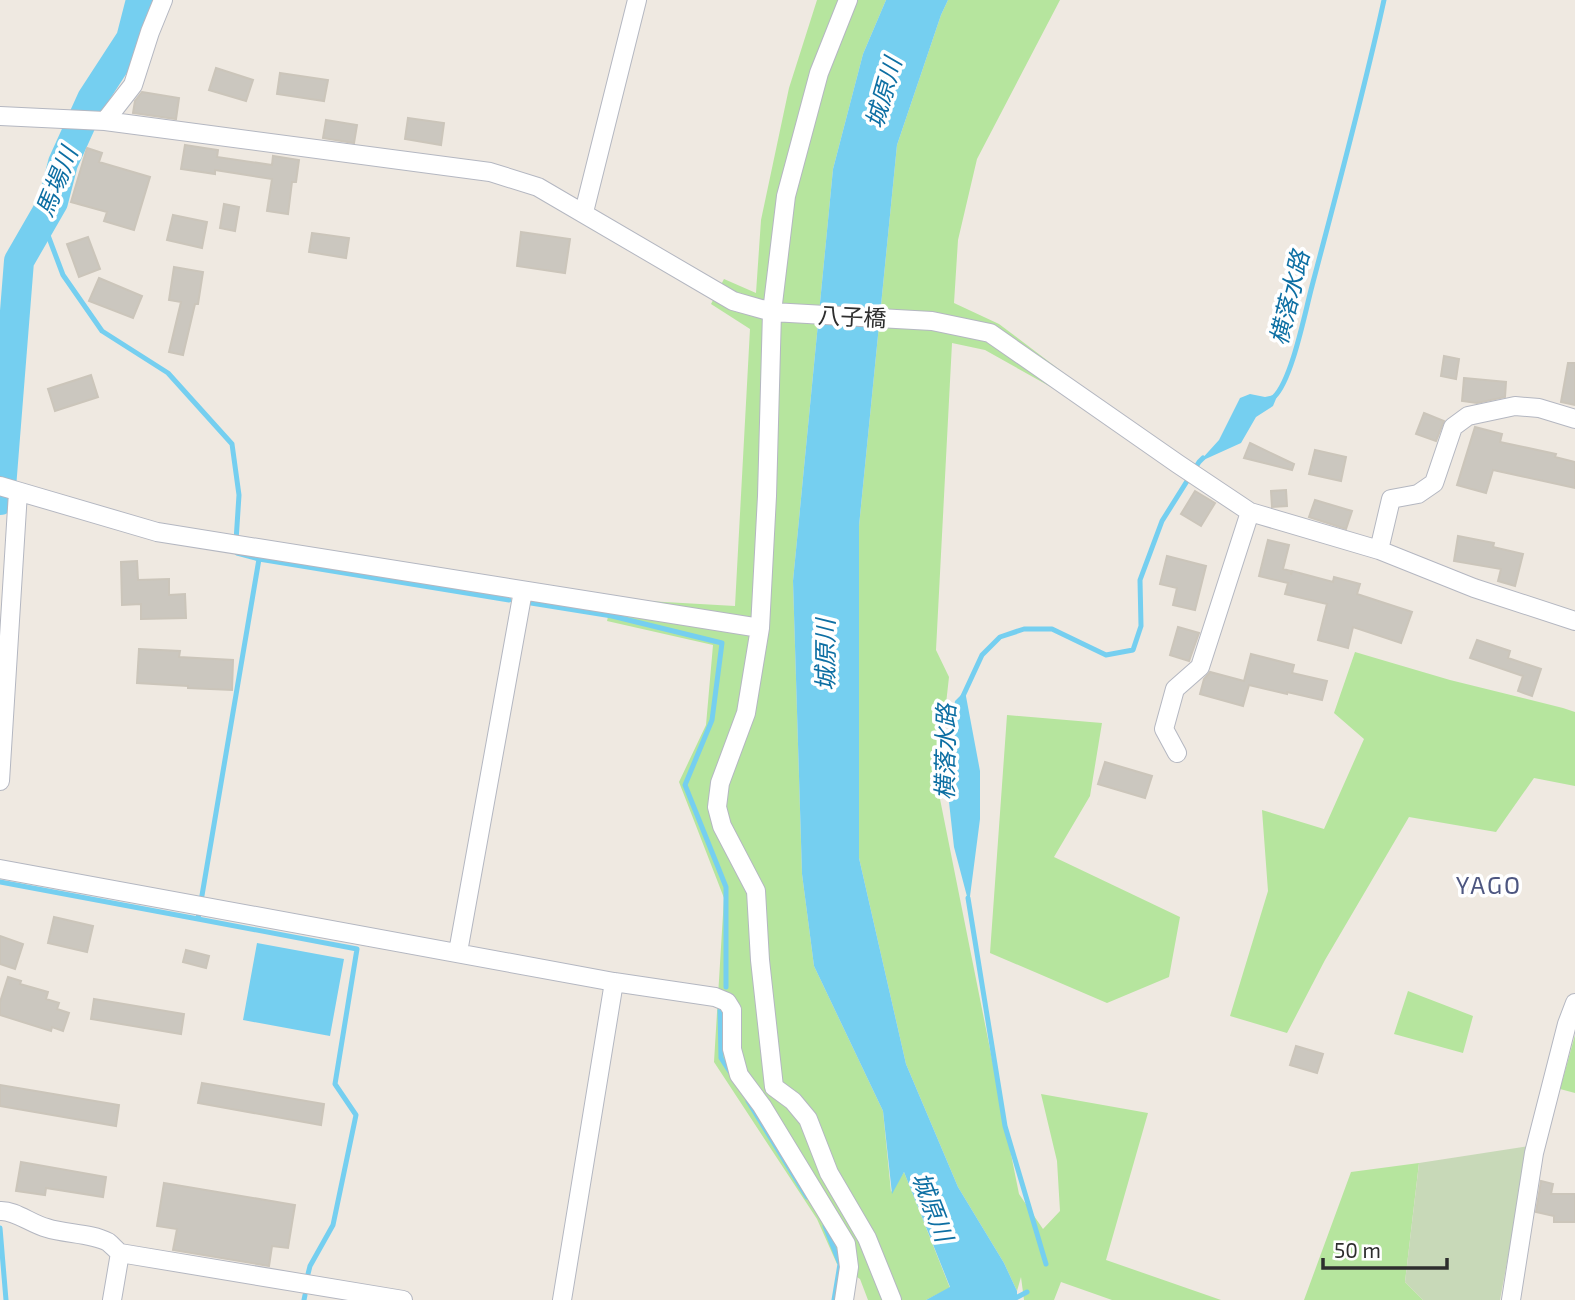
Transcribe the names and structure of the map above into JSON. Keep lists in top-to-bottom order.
{
  "streets": {
    "street": ["八子橋"]
  },
  "districts": ["YAGO"],
  "water": ["城原川", "馬場川", "横落水路"],
  "scale_bar": "50 m"
}
